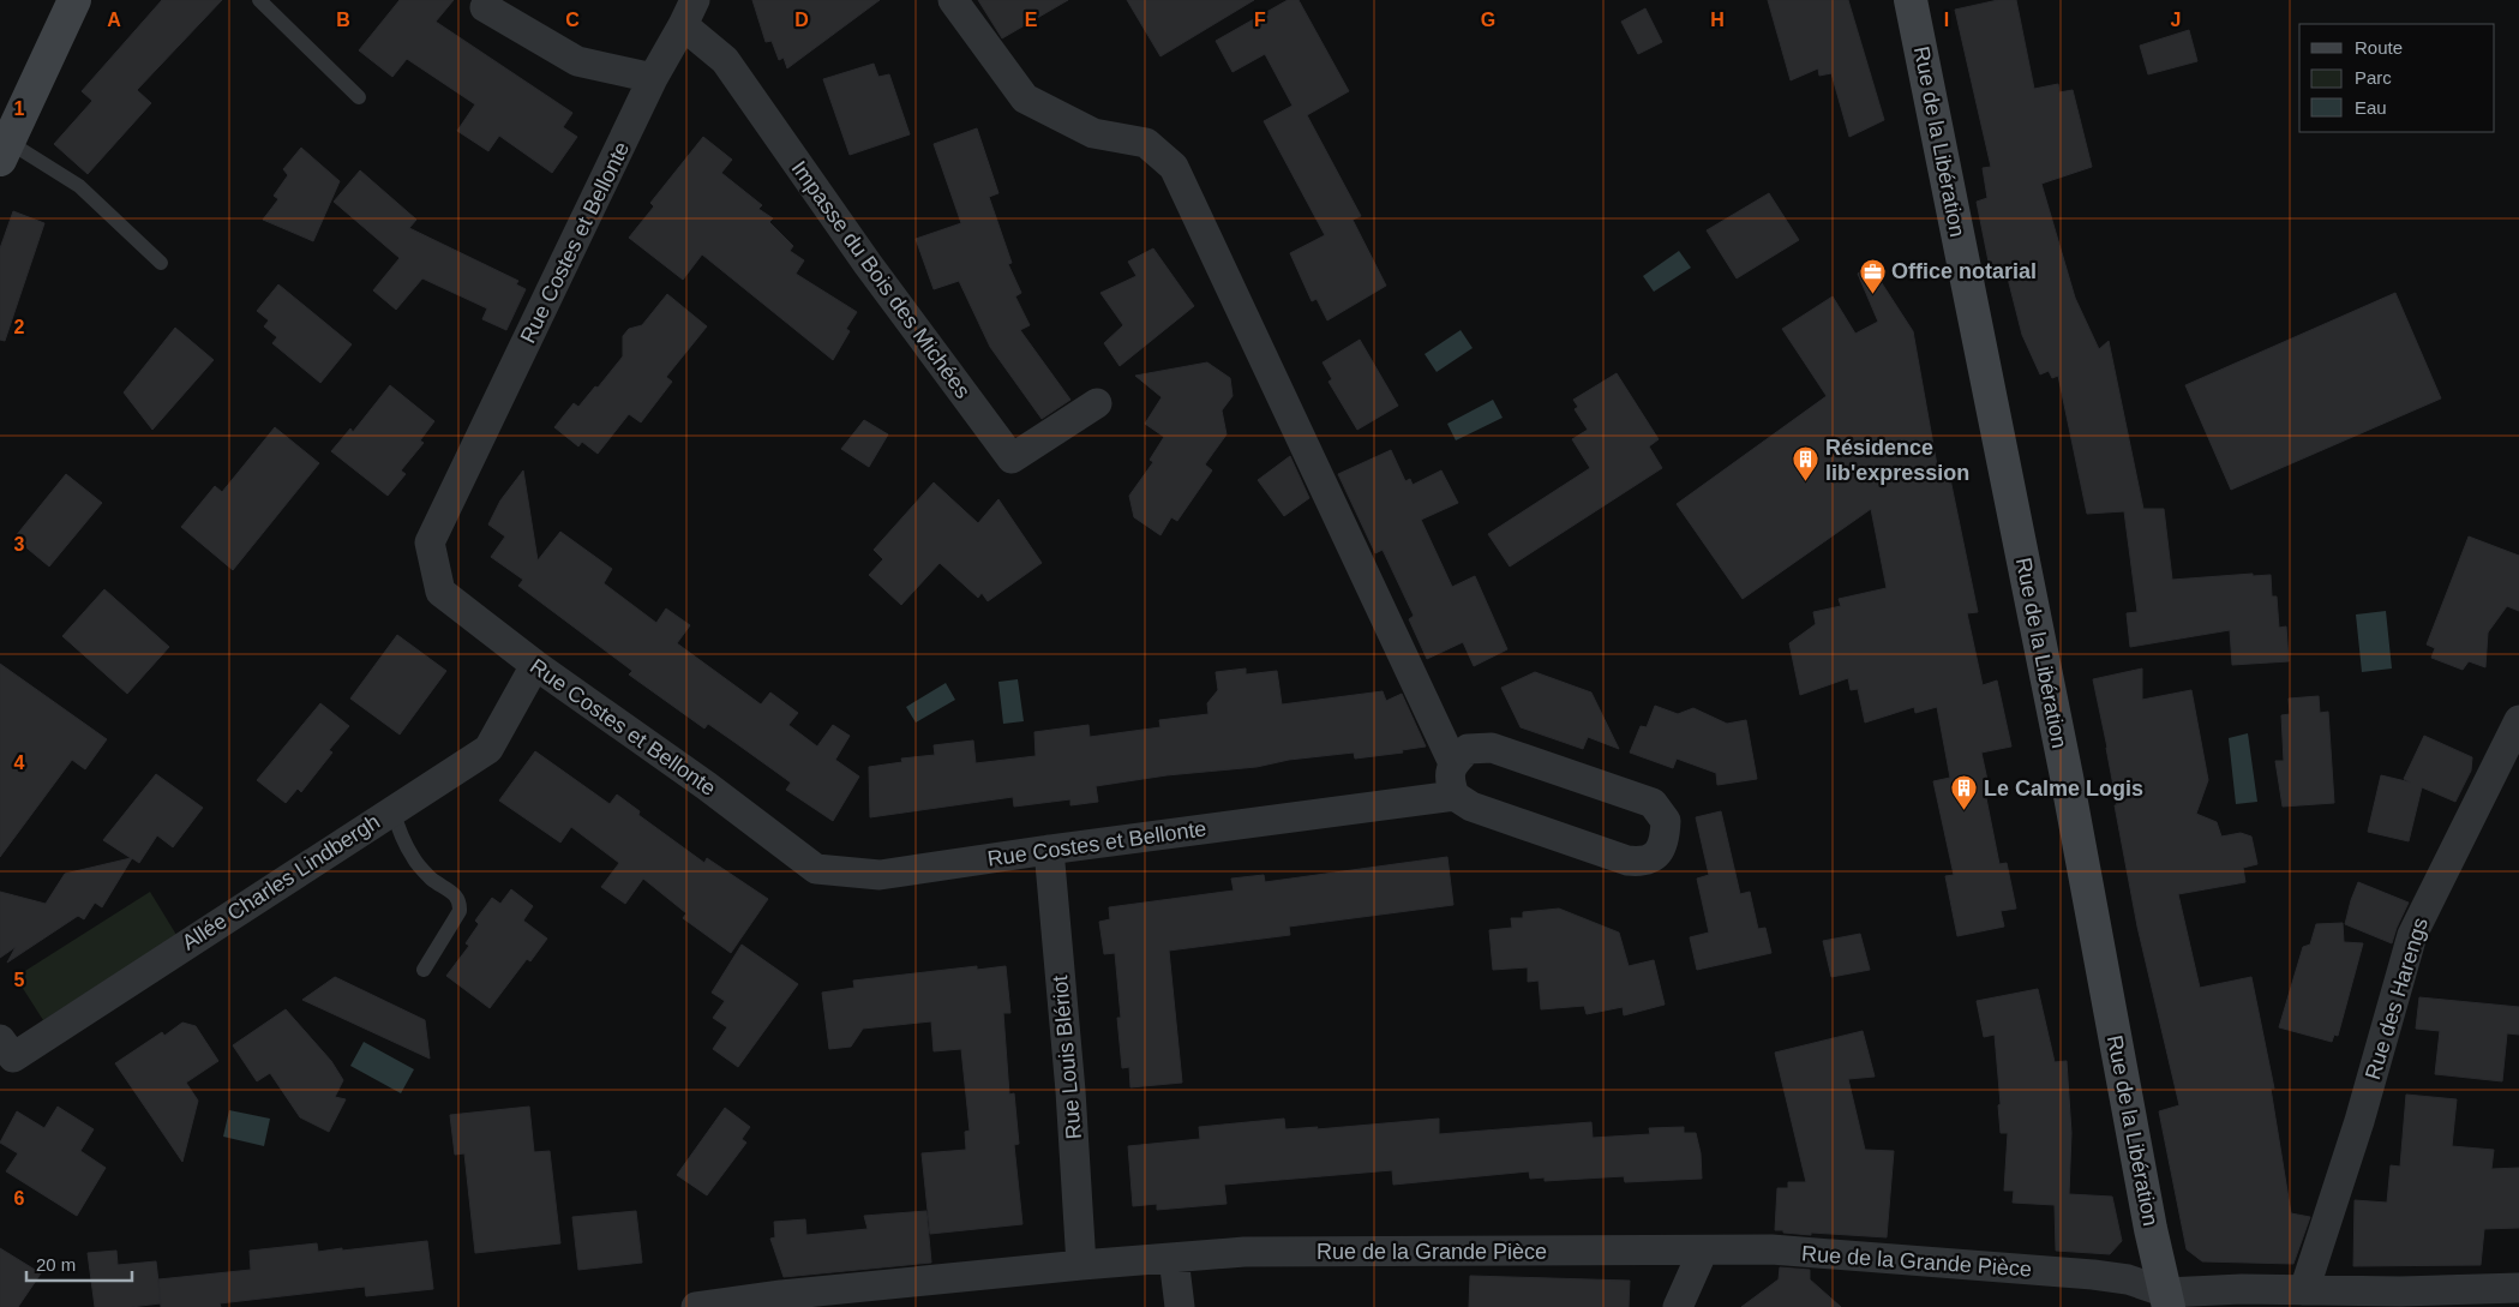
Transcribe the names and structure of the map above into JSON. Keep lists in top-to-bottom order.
{
  "streets": {
    "street": [
      "Rue de la Libération",
      "Rue Costes et Bellonte",
      "Impasse du Bois des Michées",
      "Allée Charles Lindbergh",
      "Rue des Harengs",
      "Rue Louis Blériot",
      "Rue de la Grande Pièce"
    ]
  },
  "crossings": [
    ["Rue de la Libération", "Rue de la Grande Pièce"],
    ["Rue Costes et Bellonte", "Impasse du Bois des Michées"],
    ["Rue Costes et Bellonte", "Allée Charles Lindbergh"],
    ["Rue Costes et Bellonte", "Rue Louis Blériot"],
    ["Rue Louis Blériot", "Rue de la Grande Pièce"]
  ],
  "places": {
    "office": ["Office notarial"],
    "building": ["Résidence lib'expression", "Le Calme Logis"]
  },
  "legend": ["Route", "Parc", "Eau"],
  "scale_bar": "20 m",
  "grid": {
    "columns": [
      "A",
      "B",
      "C",
      "D",
      "E",
      "F",
      "G",
      "H",
      "I",
      "J"
    ],
    "rows": [
      "1",
      "2",
      "3",
      "4",
      "5",
      "6"
    ]
  }
}
